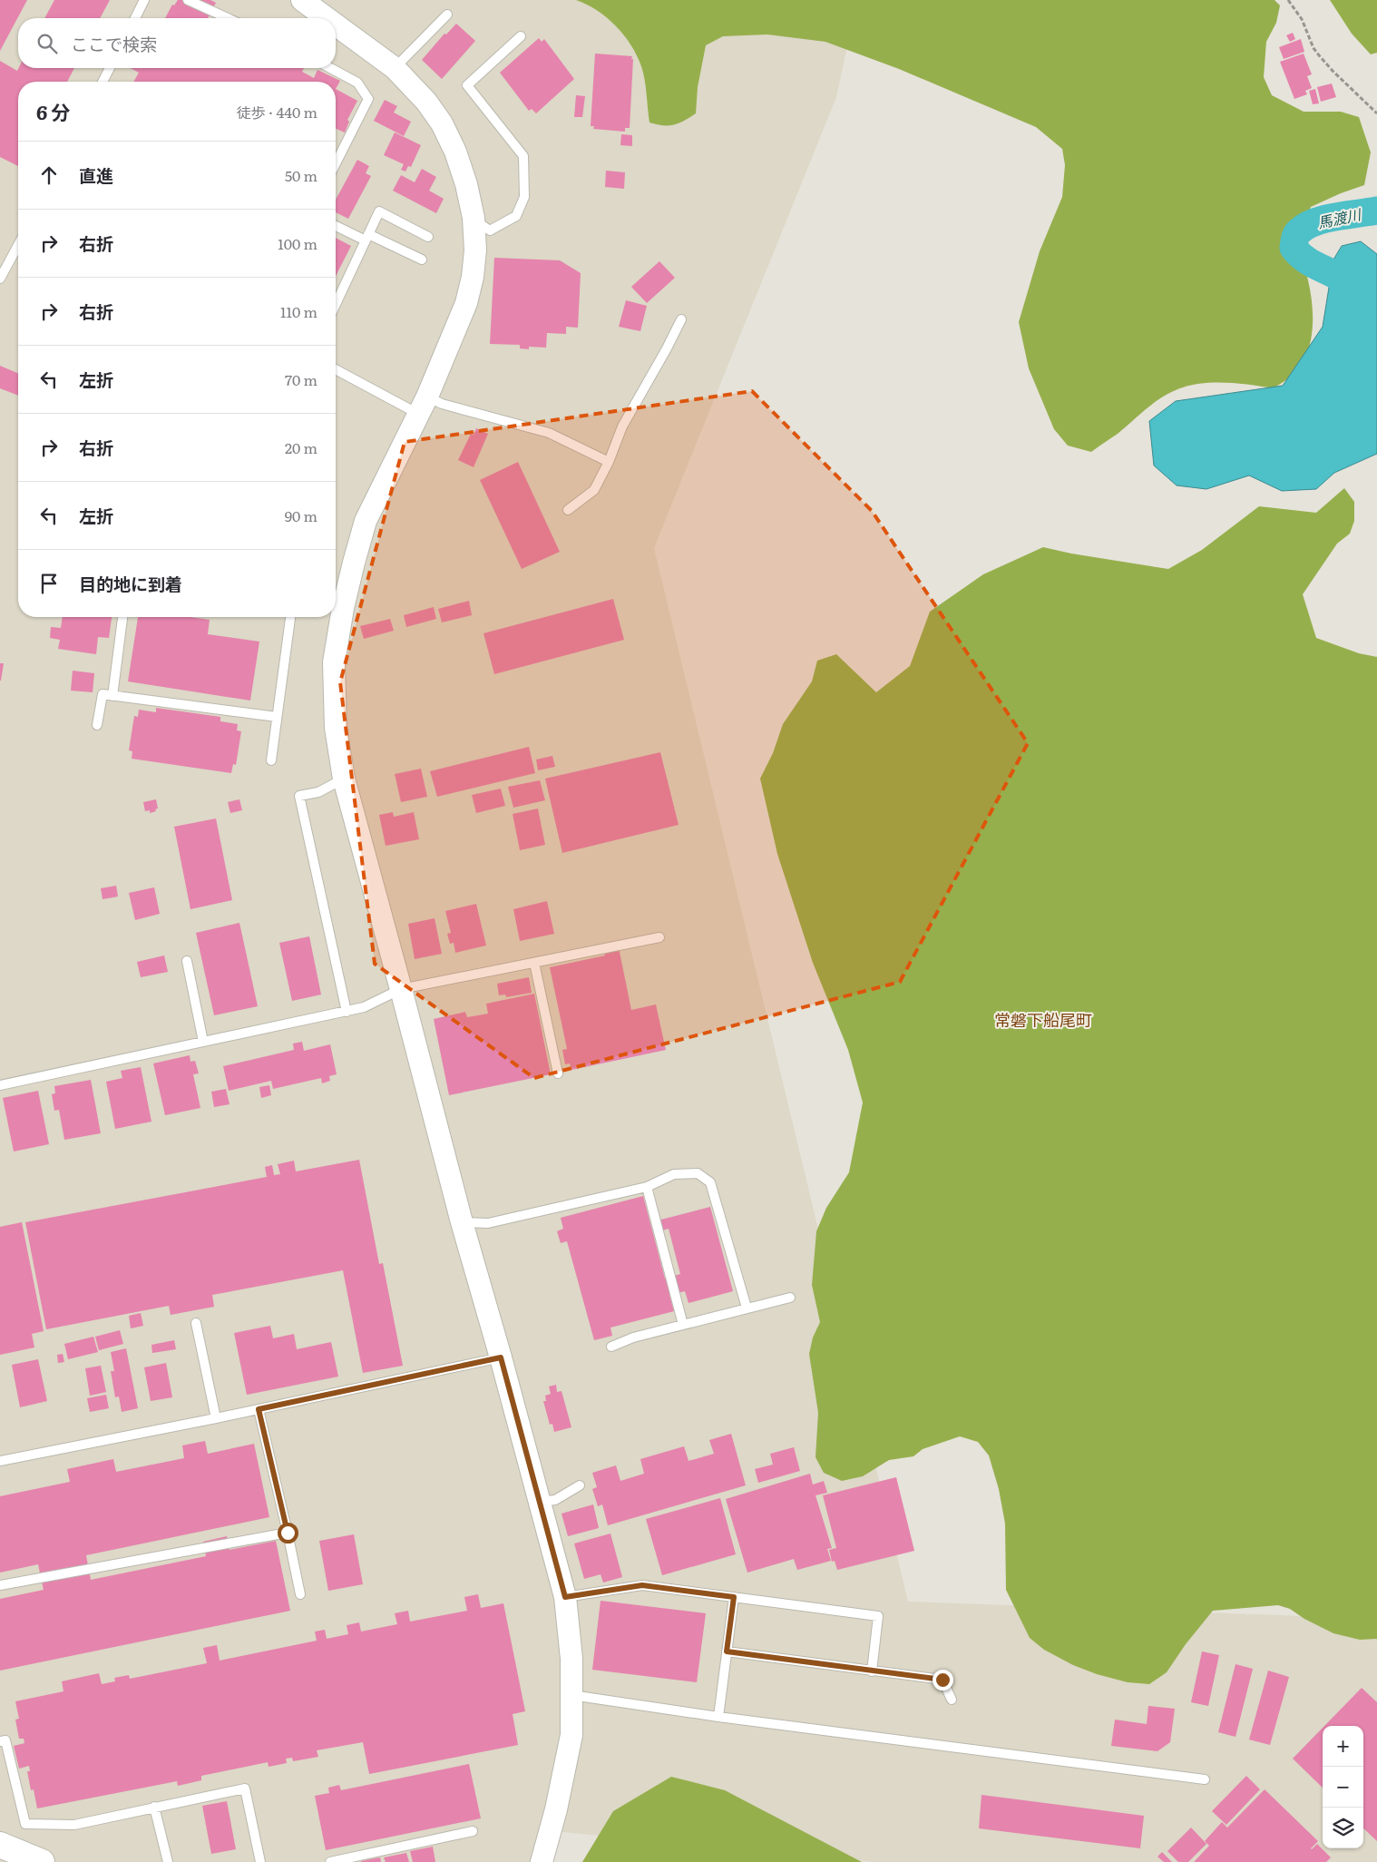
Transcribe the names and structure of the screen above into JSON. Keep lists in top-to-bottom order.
{
  "districts": ["常磐下船尾町"],
  "water": ["馬渡川"],
  "page": {
    "search": "ここで検索",
    "heading": ["6 分", "徒歩 · 440 m"],
    "list": [
      ["直進", "50 m"],
      ["右折", "100 m"],
      ["右折", "110 m"],
      ["左折", "70 m"],
      ["右折", "20 m"],
      ["左折", "90 m"],
      "目的地に到着"
    ],
    "map_buttons": ["+", "−"]
  }
}
